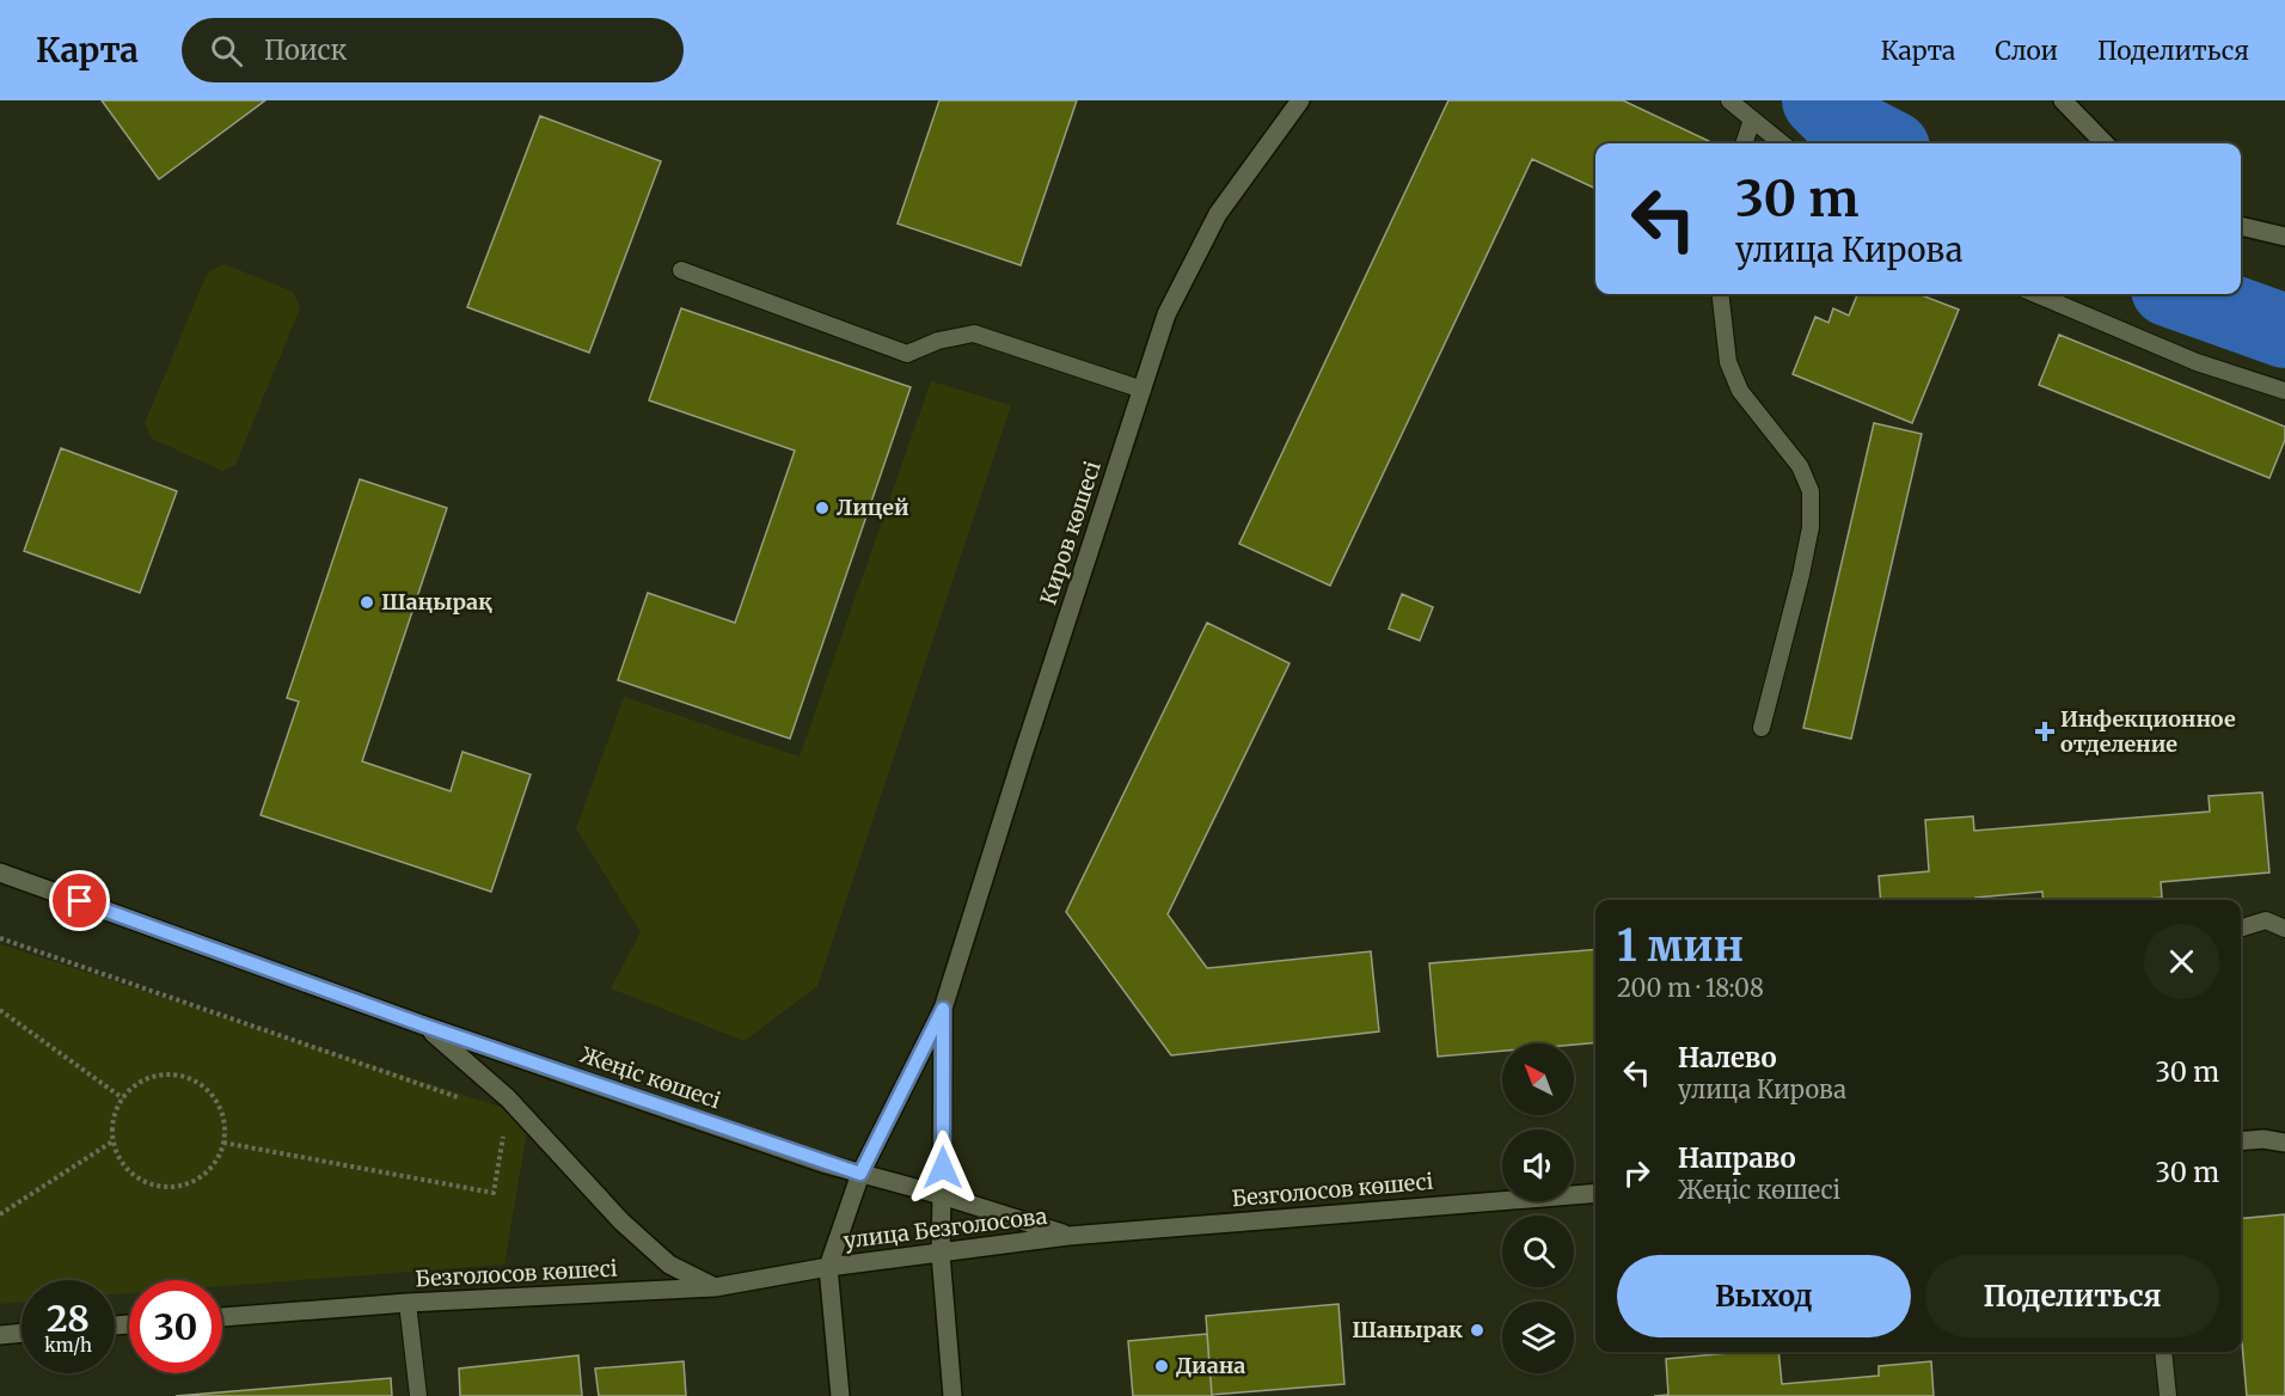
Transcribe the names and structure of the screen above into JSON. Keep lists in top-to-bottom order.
{
  "streets": {
    "street": [
      "Киров көшесі",
      "Жеңіс көшесі",
      "Безголосов көшесі",
      "улица Безголосова"
    ]
  },
  "crossings": [
    ["Жеңіс көшесі", "Безголосов көшесі"],
    ["Жеңіс көшесі", "улица Безголосова"],
    ["Безголосов көшесі", "улица Безголосова"]
  ],
  "places": {
    "other": [
      "Лицей",
      "Шаңырақ",
      "Шанырак",
      "Диана"
    ],
    "health": ["Инфекционное отделение"]
  },
  "north": "top left",
  "page": {
    "header": "Карта",
    "search": "Поиск",
    "nav": ["Карта", "Слои", "Поделиться"],
    "turn": ["30 m", "улица Кирова"],
    "heading": ["1 мин", "200 m · 18:08"],
    "list": [
      {
        "name": "Налево",
        "note": "улица Кирова",
        "value": "30 m"
      },
      {
        "name": "Направо",
        "note": "Жеңіс көшесі",
        "value": "30 m"
      }
    ],
    "buttons": ["Выход", "Поделиться"],
    "speed": "28 km/h",
    "limit": "30"
  }
}
